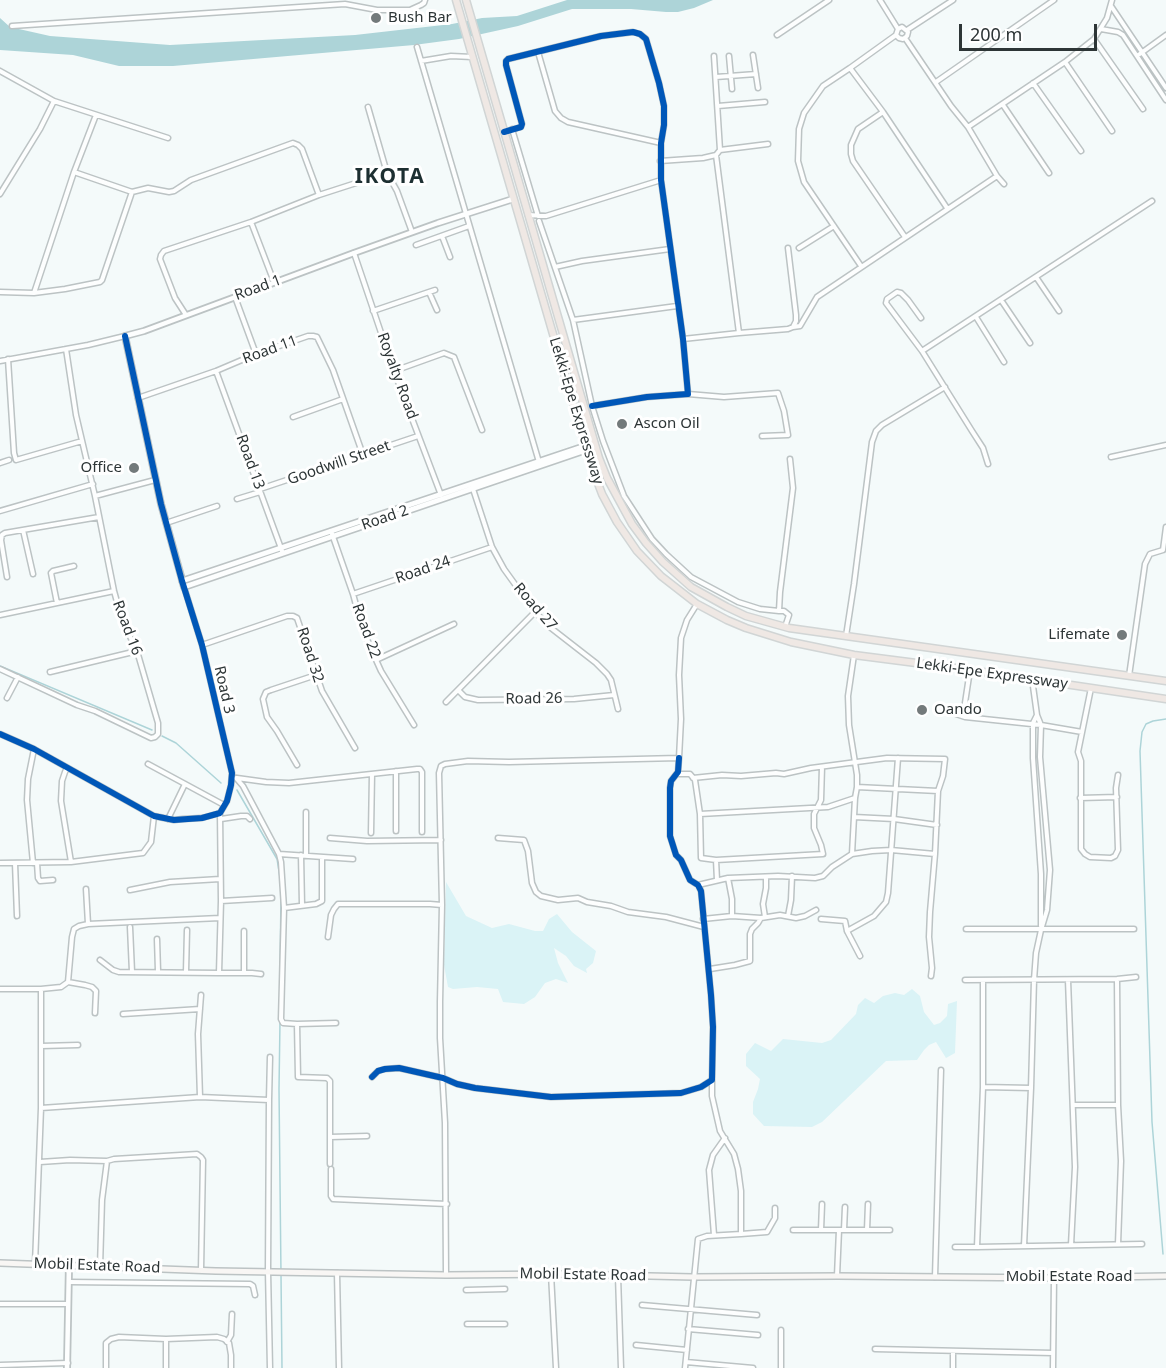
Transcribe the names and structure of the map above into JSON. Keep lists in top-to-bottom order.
{
  "streets": {
    "highway": ["Lekki-Epe Expressway"],
    "main road": ["Mobil Estate Road"],
    "street": [
      "Road 1",
      "Road 11",
      "Royalty Road",
      "Road 13",
      "Goodwill Street",
      "Road 2",
      "Road 24",
      "Road 27",
      "Road 16",
      "Road 22",
      "Road 32",
      "Road 3",
      "Road 26"
    ]
  },
  "crossings": [
    ["Road 1", "Royalty Road"],
    ["Road 1", "Lekki-Epe Expressway"],
    ["Road 1", "Road 16"],
    ["Road 1", "Road 3"],
    ["Road 11", "Road 13"],
    ["Road 11", "Goodwill Street"],
    ["Road 11", "Road 3"],
    ["Royalty Road", "Goodwill Street"],
    ["Royalty Road", "Road 2"],
    ["Lekki-Epe Expressway", "Road 2"],
    ["Road 13", "Goodwill Street"],
    ["Road 13", "Road 2"],
    ["Road 2", "Road 27"],
    ["Road 2", "Road 22"],
    ["Road 2", "Road 3"],
    ["Road 24", "Road 27"],
    ["Road 24", "Road 22"],
    ["Road 27", "Road 26"],
    ["Road 32", "Road 3"]
  ],
  "districts": ["IKOTA"],
  "places": [
    "Bush Bar",
    "Ascon Oil",
    "Office",
    "Lifemate",
    "Oando"
  ],
  "scale_bar": "200 m"
}
